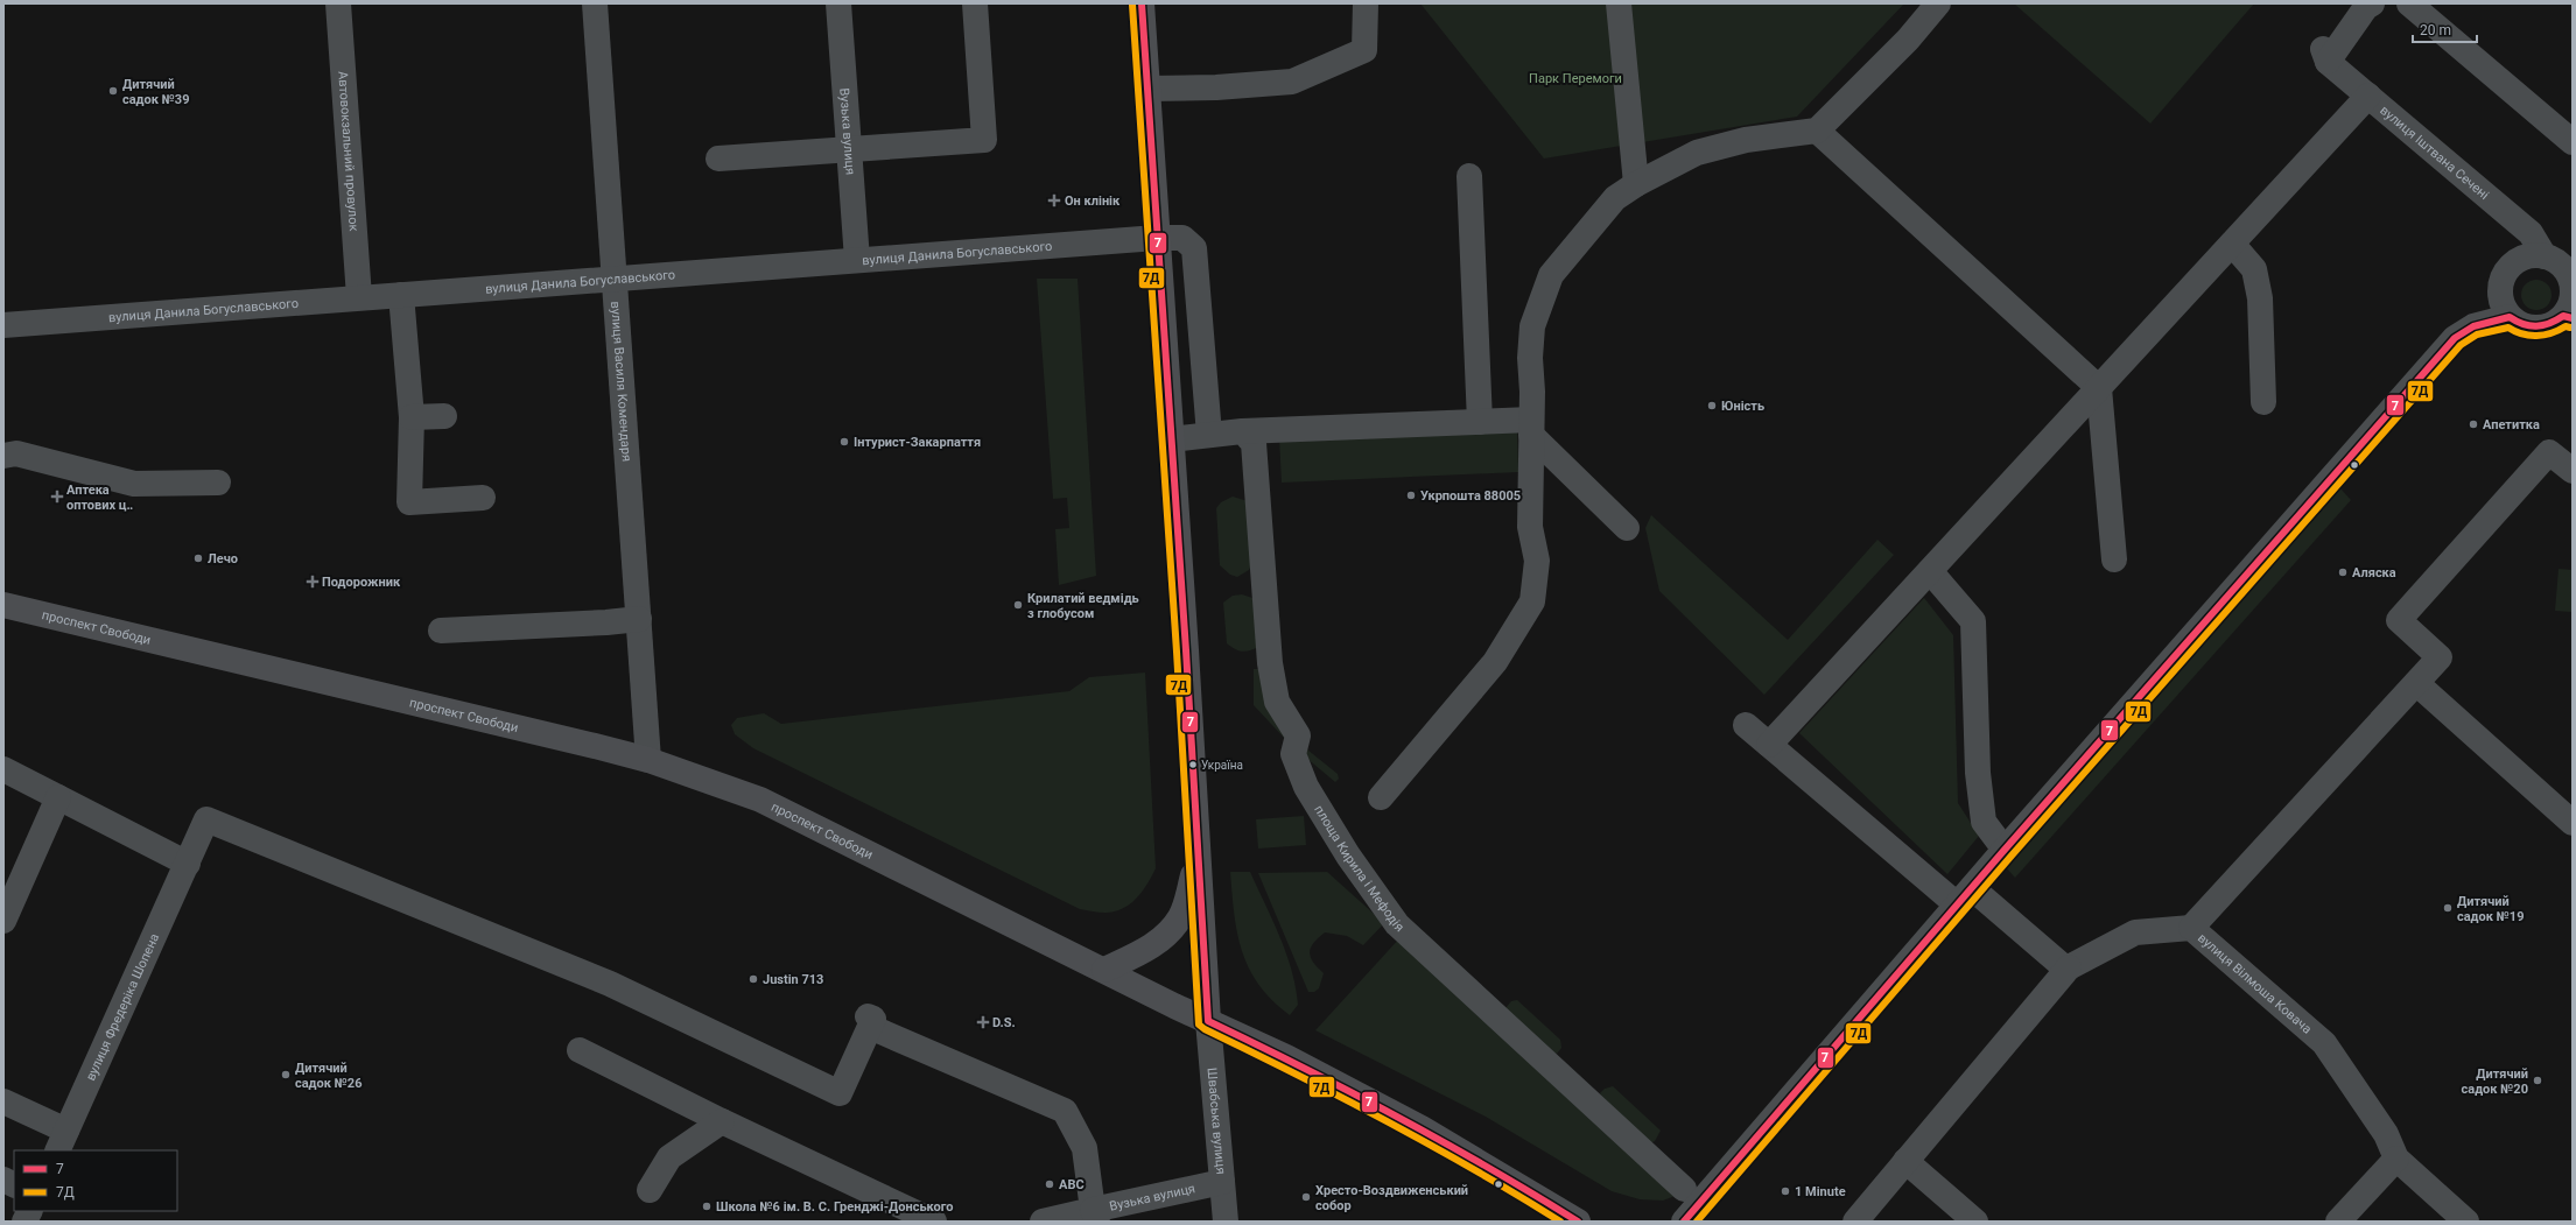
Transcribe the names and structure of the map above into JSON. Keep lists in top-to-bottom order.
{
  "streets": {
    "main road": ["проспект Свободи"],
    "street": [
      "Вузька вулиця",
      "Автовокзальний провулок",
      "вулиця Іштвана Сечені",
      "вулиця Данила Богуславського",
      "вулиця Василя Комендаря",
      "площа Кирила і Мефодія",
      "вулиця Вілмоша Ковача",
      "вулиця Фредеріка Шопена",
      "Швабська вулиця"
    ]
  },
  "crossings": [
    ["Вузька вулиця", "вулиця Данила Богуславського"],
    ["Вузька вулиця", "вулиця Фредеріка Шопена"],
    ["Вузька вулиця", "Швабська вулиця"],
    ["Автовокзальний провулок", "вулиця Данила Богуславського"],
    ["вулиця Данила Богуславського", "вулиця Василя Комендаря"],
    ["вулиця Василя Комендаря", "проспект Свободи"],
    ["проспект Свободи", "Швабська вулиця"]
  ],
  "parks": ["Парк Перемоги"],
  "places": {
    "other": [
      "Дитячий садок №39",
      "Юність",
      "Апетитка",
      "Інтурист-Закарпаття",
      "Укрпошта 88005",
      "Лечо",
      "Аляска",
      "Крилатий ведмідь з глобусом",
      "Україна",
      "Дитячий садок №19",
      "Justin 713",
      "Дитячий садок №26",
      "Дитячий садок №20",
      "ABC",
      "1 Minute",
      "Хресто-Воздвиженський собор",
      "Школа №6 ім. В. С. Гренджі-Донського"
    ],
    "health": [
      "Он клінік",
      "Аптека оптових ц‥",
      "Подорожник",
      "D.S."
    ]
  },
  "lines": ["transit line 7", "transit line 7Д"],
  "legend": ["7", "7Д"],
  "scale_bar": "20 m"
}
